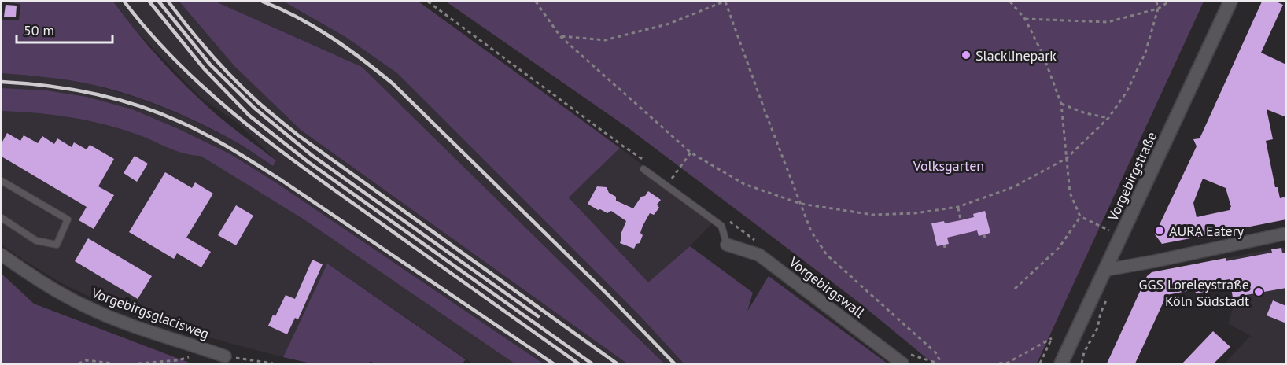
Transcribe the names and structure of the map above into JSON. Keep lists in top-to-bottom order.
{
  "streets": {
    "main road": ["Vorgebirgstraße"],
    "street": ["Vorgebirgswall", "Vorgebirgsglacisweg"]
  },
  "parks": ["Volksgarten"],
  "places": ["Slacklinepark", "AURA Eatery", "GGS Loreleystraße Köln Südstadt"],
  "scale_bar": "50 m"
}
